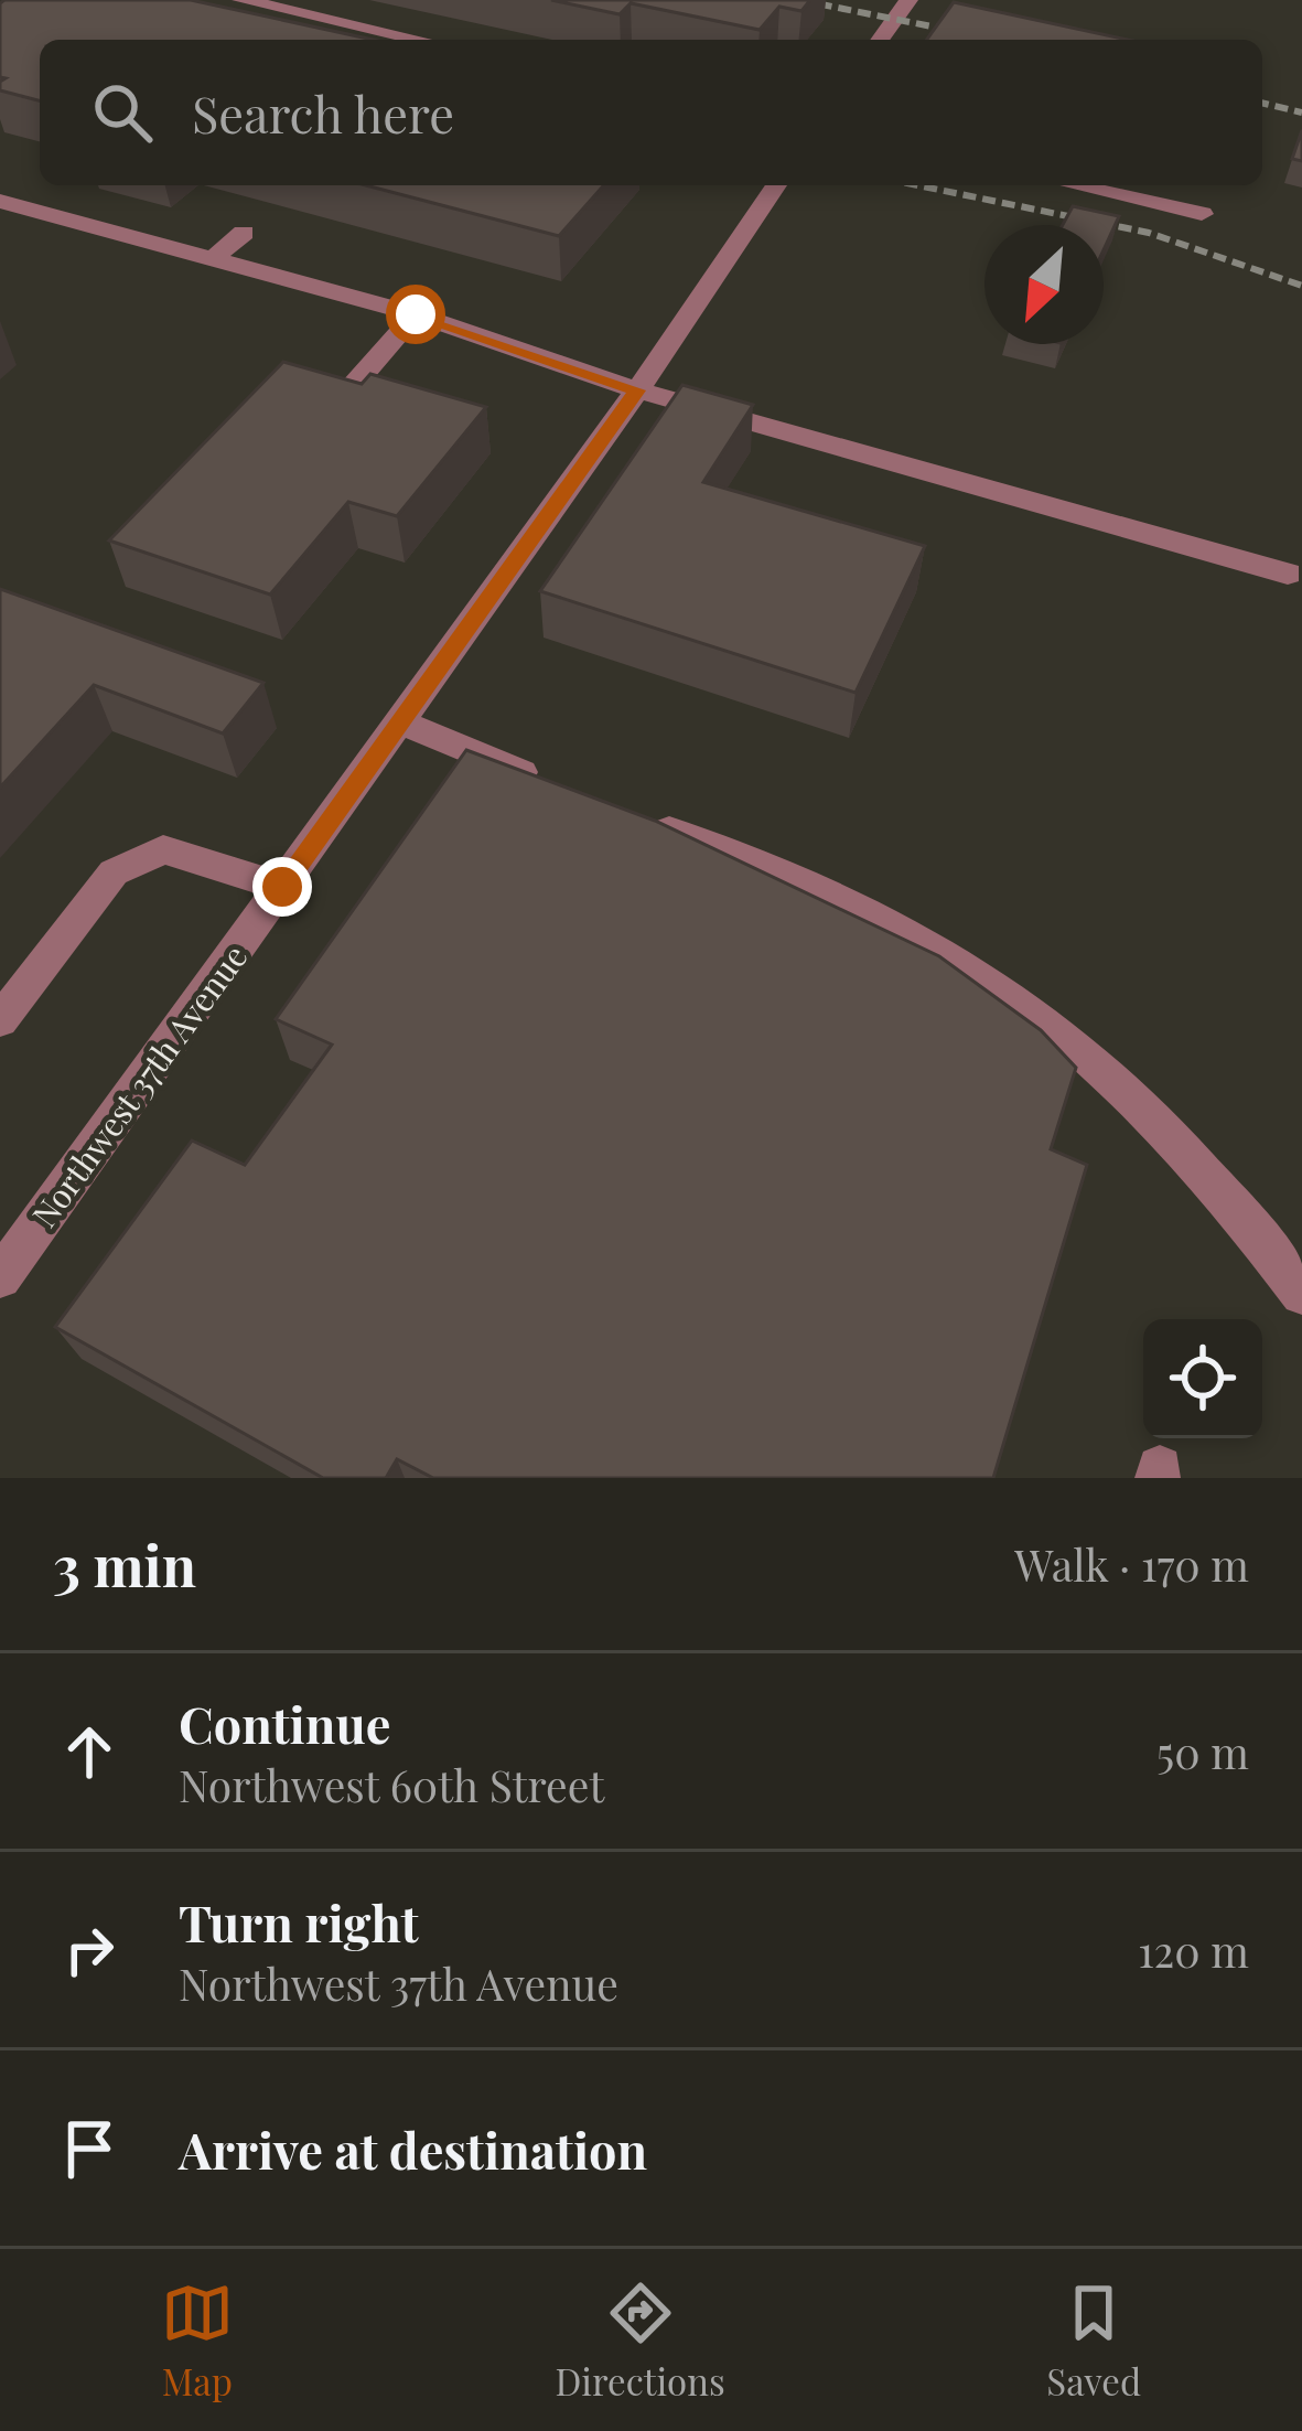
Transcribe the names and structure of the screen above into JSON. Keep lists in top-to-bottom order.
{
  "streets": {
    "street": ["Northwest 37th Avenue"]
  },
  "north": "bottom left",
  "page": {
    "search": "Search here",
    "heading": ["3 min", "Walk · 170 m"],
    "list": [
      ["Continue", "Northwest 60th Street", "50 m"],
      ["Turn right", "Northwest 37th Avenue", "120 m"],
      "Arrive at destination"
    ],
    "nav": ["Map", "Directions", "Saved"]
  }
}
